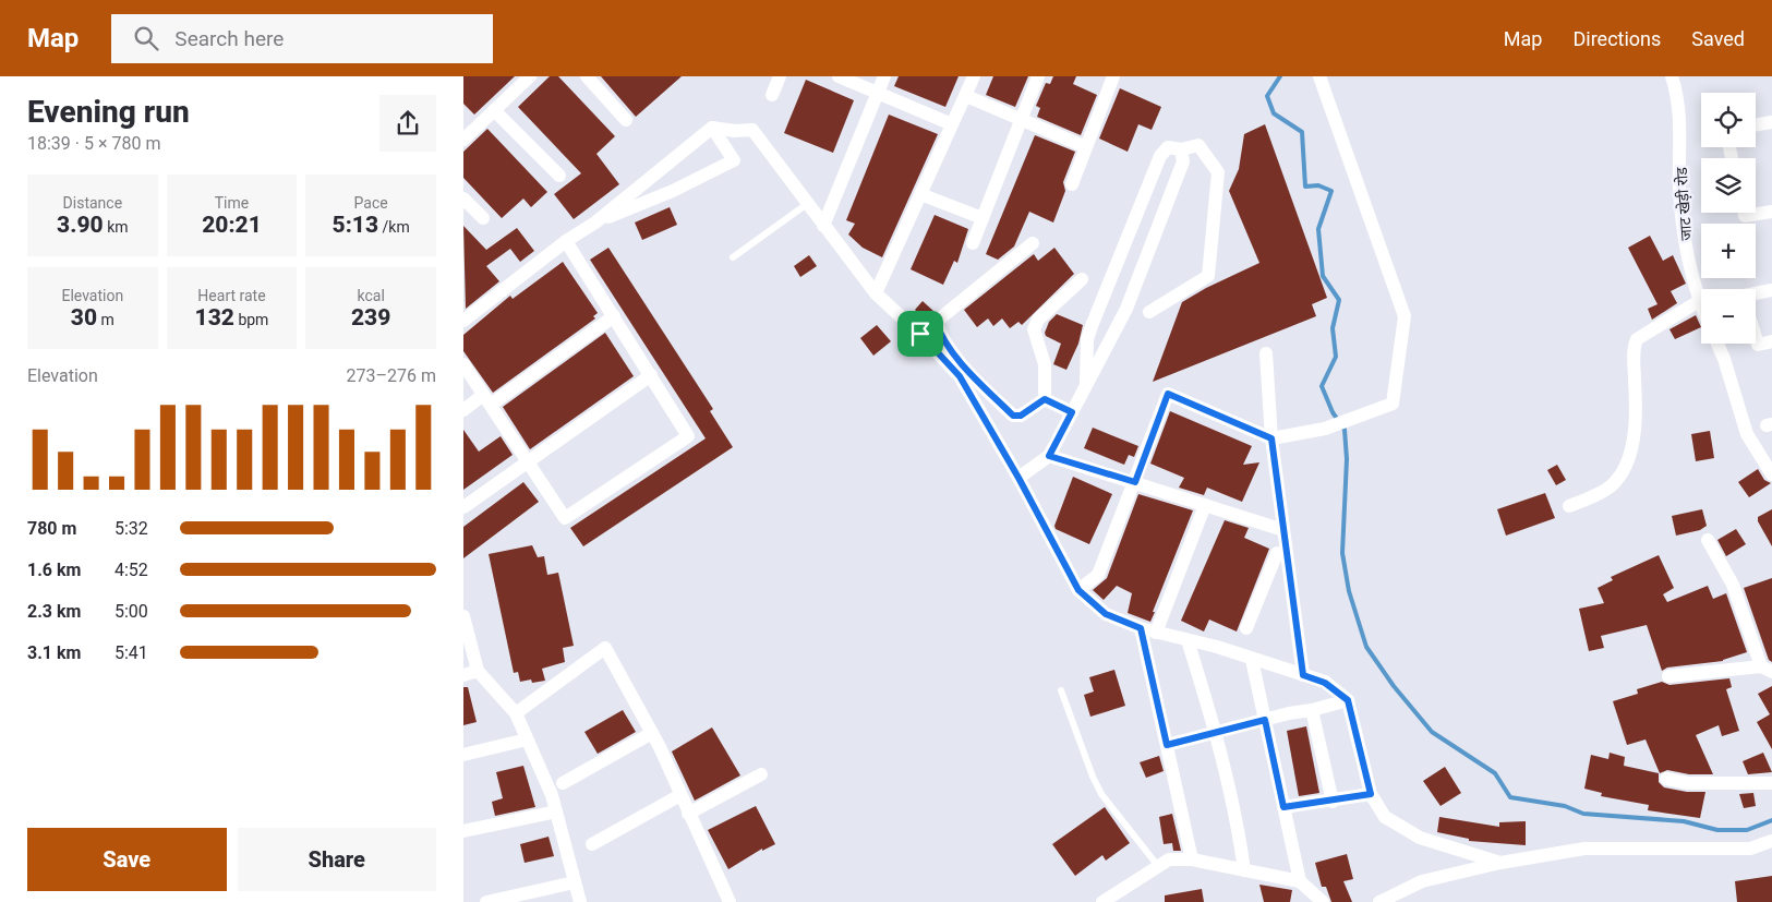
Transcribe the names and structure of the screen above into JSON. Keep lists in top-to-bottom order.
{
  "streets": {
    "street": ["जाट खेड़ी रोड"]
  },
  "page": {
    "header": "Map",
    "search": "Search here",
    "nav": ["Map", "Directions", "Saved"],
    "heading": ["Evening run", "18:39 · 5 × 780 m"],
    "map_buttons": ["+", "−"],
    "stats": [
      ["Distance", "3.90 km"],
      ["Time", "20:21"],
      ["Pace", "5:13 /km"],
      ["Elevation", "30 m"],
      ["Heart rate", "132 bpm"],
      ["kcal", "239"]
    ],
    "chart": ["Elevation", "273–276 m"],
    "list": [
      {
        "name": "780 m",
        "note": "5:32"
      },
      {
        "name": "1.6 km",
        "note": "4:52"
      },
      {
        "name": "2.3 km",
        "note": "5:00"
      },
      {
        "name": "3.1 km",
        "note": "5:41"
      }
    ],
    "buttons": ["Save", "Share"]
  }
}
